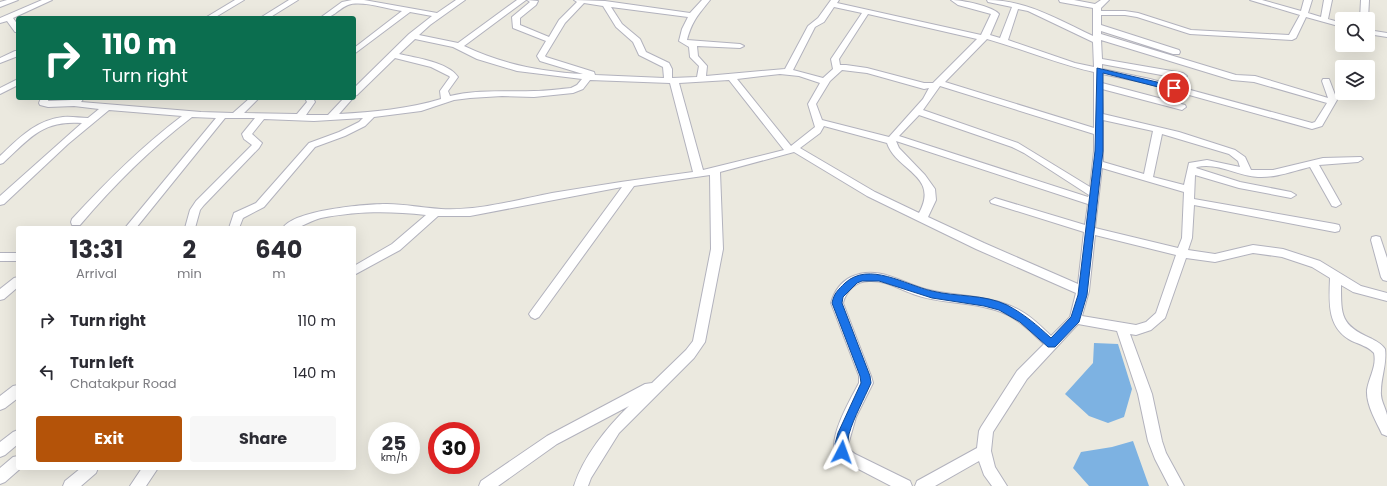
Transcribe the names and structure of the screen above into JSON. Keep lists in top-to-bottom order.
{
  "page": {
    "turn": ["110 m", "Turn right"],
    "eta": [
      "13:31",
      "Arrival",
      "2",
      "min",
      "640",
      "m"
    ],
    "list": [
      {
        "name": "Turn right",
        "value": "110 m"
      },
      {
        "name": "Turn left",
        "note": "Chatakpur Road",
        "value": "140 m"
      }
    ],
    "buttons": ["Exit", "Share"],
    "speed": "25 km/h",
    "limit": "30"
  }
}
